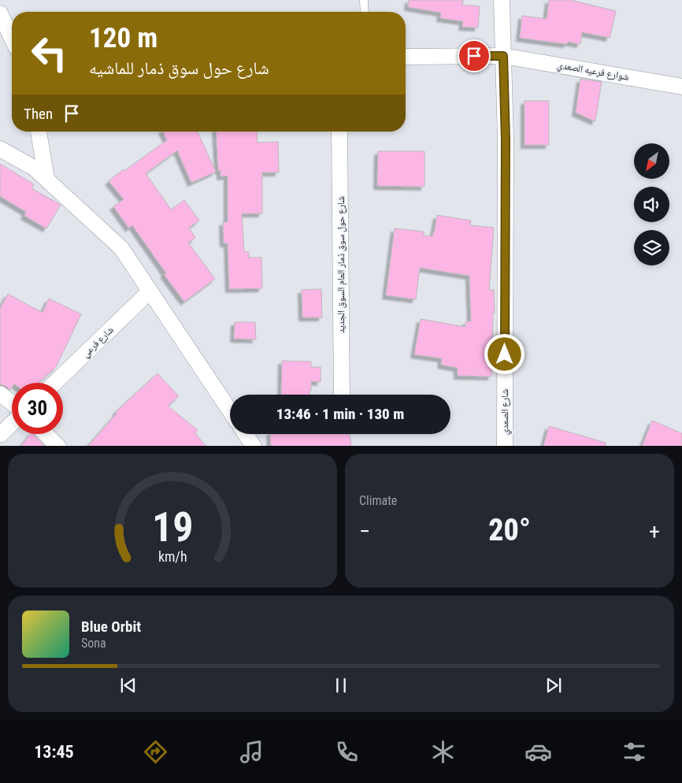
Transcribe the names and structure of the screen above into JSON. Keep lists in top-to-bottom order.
{
  "streets": {
    "street": [
      "شوارع فرعيه الصعدي",
      "شارع حول سوق ذمار العام السوق الجديد",
      "شارع فرعي",
      "شارع الصعدي"
    ]
  },
  "crossings": [
    ["شوارع فرعيه الصعدي", "شارع الصعدي"]
  ],
  "north": "bottom left",
  "page": {
    "turn": ["120 m", "شارع حول سوق ذمار للماشيه"],
    "then": "Then",
    "limit": "30",
    "trip": "13:46 · 1 min · 130 m",
    "tile": "Climate",
    "heat": ["−", "20°", "+"],
    "song": ["Blue Orbit", "Sona"],
    "tabs": "13:45",
    "gauge": ["19", "km/h"]
  }
}
